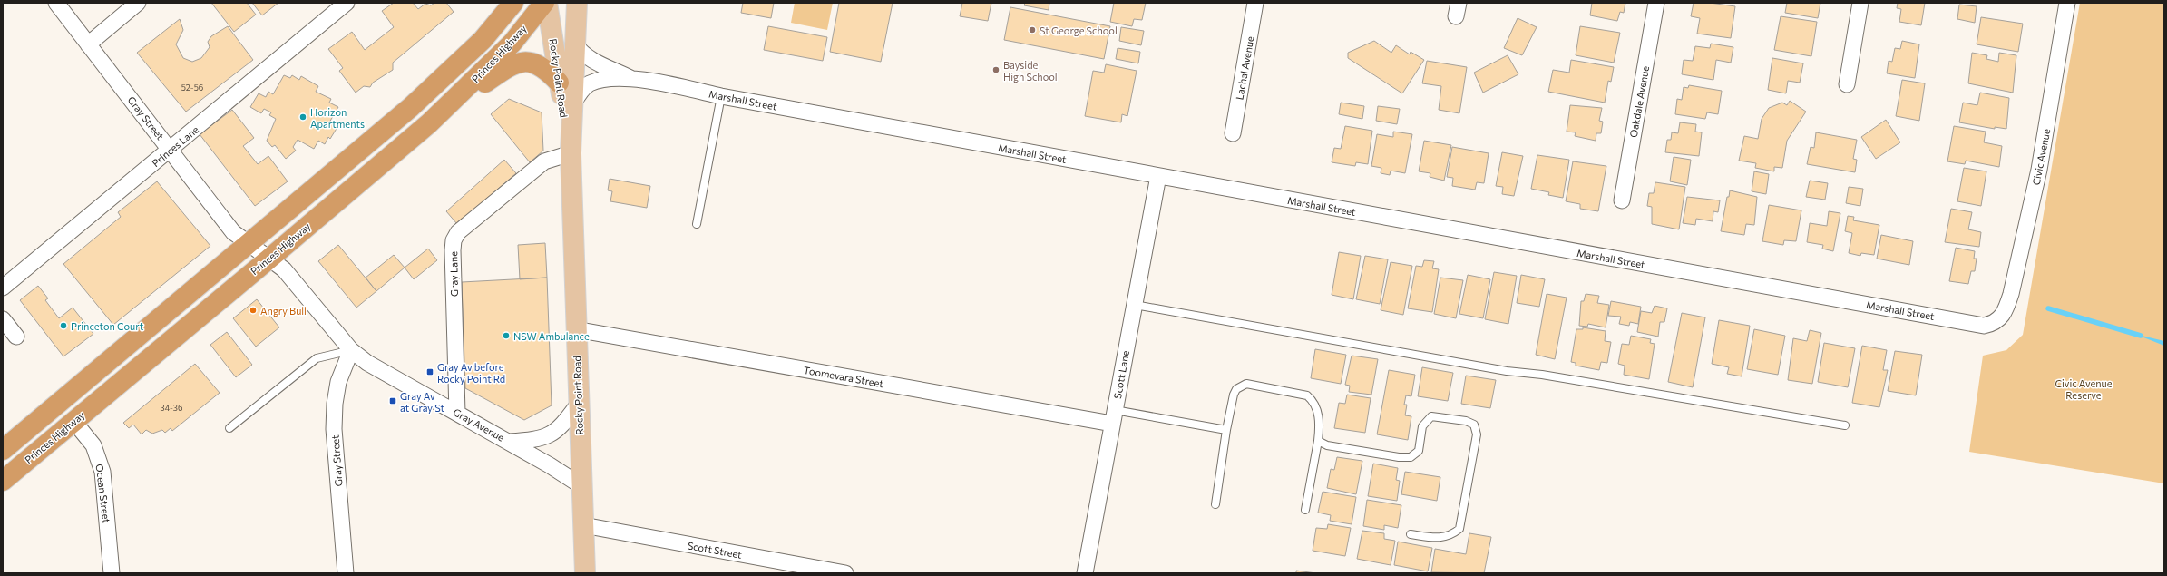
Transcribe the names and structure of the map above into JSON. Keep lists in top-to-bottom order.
{
  "streets": {
    "highway": ["Princes Highway"],
    "main road": ["Rocky Point Road"],
    "street": [
      "Lachal Avenue",
      "Marshall Street",
      "Oakdale Avenue",
      "Gray Street",
      "Princes Lane",
      "Civic Avenue",
      "Gray Lane",
      "Scott Lane",
      "Toomevara Street",
      "Gray Avenue",
      "Ocean Street",
      "Scott Street"
    ]
  },
  "crossings": [
    ["Princes Highway", "Gray Street"],
    ["Princes Highway", "Gray Avenue"],
    ["Princes Highway", "Ocean Street"],
    ["Rocky Point Road", "Marshall Street"],
    ["Rocky Point Road", "Gray Lane"],
    ["Rocky Point Road", "Toomevara Street"],
    ["Rocky Point Road", "Gray Avenue"],
    ["Rocky Point Road", "Scott Street"],
    ["Marshall Street", "Civic Avenue"],
    ["Marshall Street", "Scott Lane"],
    ["Gray Street", "Princes Lane"],
    ["Gray Street", "Gray Avenue"],
    ["Gray Lane", "Gray Avenue"],
    ["Scott Lane", "Toomevara Street"]
  ],
  "parks": ["Civic Avenue Reserve"],
  "places": {
    "other": [
      "St George School",
      "Bayside High School",
      "Horizon Apartments",
      "Angry Bull",
      "Princeton Court",
      "NSW Ambulance"
    ],
    "transit": ["Gray Av before Rocky Point Rd", "Gray Av at Gray St"]
  },
  "house_numbers": ["52-56", "34-36"]
}
